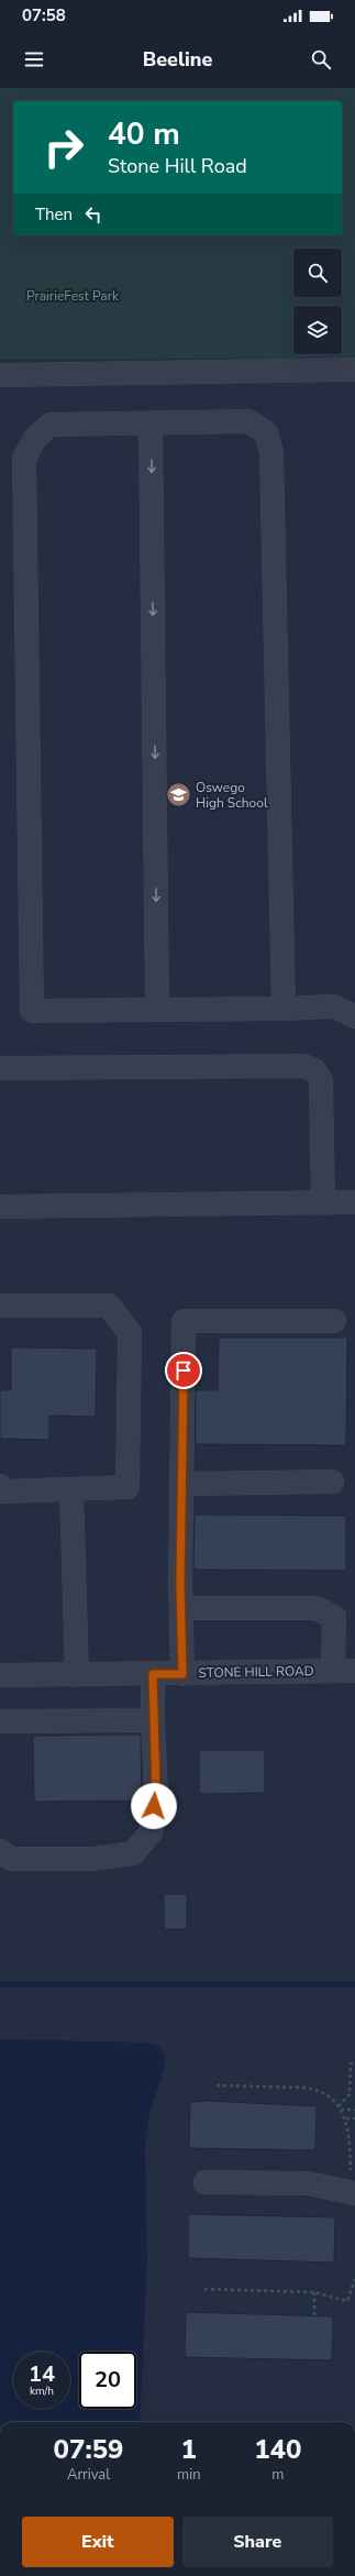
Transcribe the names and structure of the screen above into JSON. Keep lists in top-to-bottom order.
{
  "streets": {
    "street": ["STONE HILL ROAD"]
  },
  "parks": ["PrairieFest Park"],
  "places": {
    "school or university": ["Oswego High School"]
  },
  "page": {
    "status": "07:58",
    "header": "Beeline",
    "turn": ["40 m", "Stone Hill Road"],
    "then": "Then",
    "speed": "14 km/h",
    "limit": "20",
    "eta": [
      "07:59",
      "Arrival",
      "1",
      "min",
      "140",
      "m"
    ],
    "buttons": ["Exit", "Share"]
  }
}
